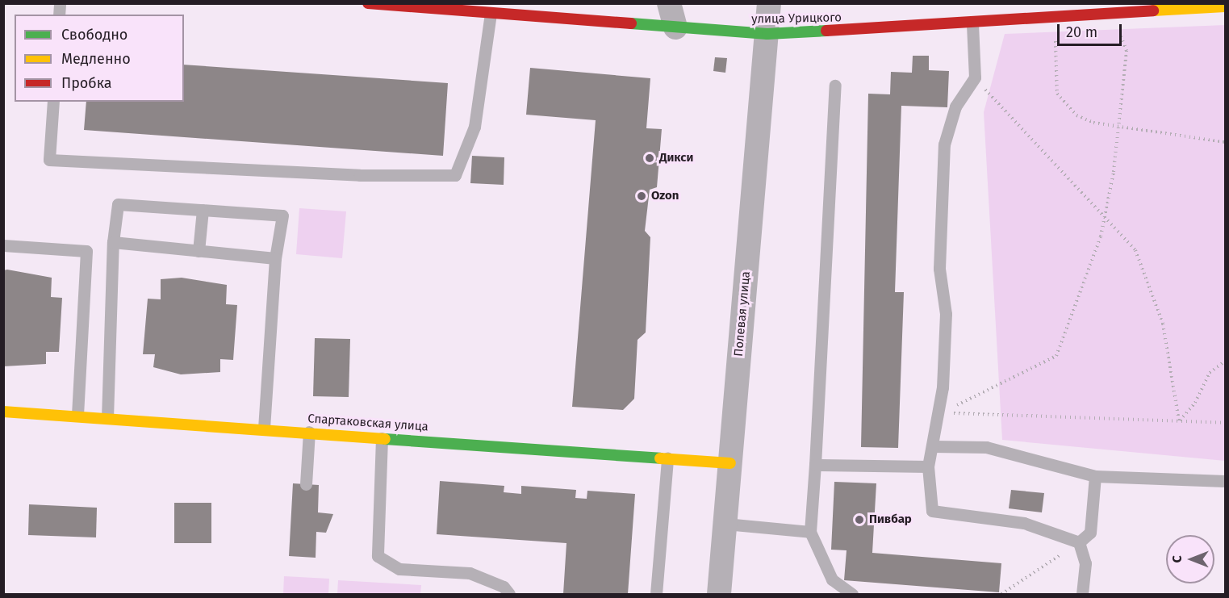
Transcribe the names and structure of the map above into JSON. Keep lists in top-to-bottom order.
{
  "streets": {
    "street": ["улица Урицкого", "Полевая улица", "Спартаковская улица"]
  },
  "crossings": [
    ["улица Урицкого", "Полевая улица"],
    ["Полевая улица", "Спартаковская улица"]
  ],
  "places": ["Дикси", "Ozon", "Пивбар"],
  "legend": ["Свободно", "Медленно", "Пробка"],
  "scale_bar": "20 m",
  "north": "left"
}
